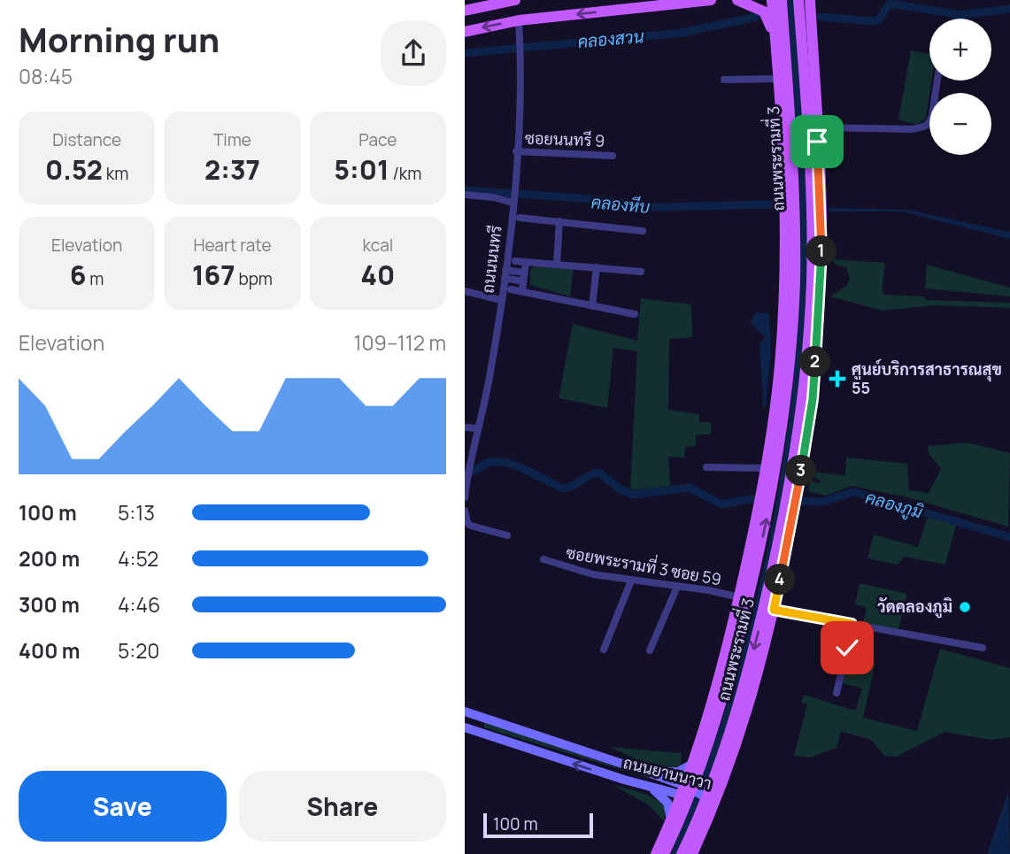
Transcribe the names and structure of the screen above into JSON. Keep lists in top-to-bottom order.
{
  "streets": {
    "main road": ["ถนนพระรามที่ 3", "ถนนยานนาวา"],
    "street": ["ซอยนนทรี 9", "ถนนนนทรี", "ซอยพระรามที่ 3 ซอย 59"]
  },
  "crossings": [
    ["ซอยนนทรี 9", "ถนนนนทรี"],
    ["ถนนพระรามที่ 3", "ซอยพระรามที่ 3 ซอย 59"],
    ["ถนนพระรามที่ 3", "ถนนยานนาวา"]
  ],
  "water": ["คลองสวน", "คลองหีบ", "คลองภูมิ"],
  "places": {
    "health": ["ศูนย์บริการสาธารณสุข 55"],
    "other": ["วัดคลองภูมิ"]
  },
  "scale_bar": "100 m",
  "page": {
    "heading": ["Morning run", "08:45"],
    "map_buttons": ["+", "−"],
    "stats": [
      ["Distance", "0.52 km"],
      ["Time", "2:37"],
      ["Pace", "5:01 /km"],
      ["Elevation", "6 m"],
      ["Heart rate", "167 bpm"],
      ["kcal", "40"]
    ],
    "pins": [
      "1",
      "2",
      "3",
      "4"
    ],
    "chart": ["Elevation", "109–112 m"],
    "list": [
      {
        "name": "100 m",
        "note": "5:13"
      },
      {
        "name": "200 m",
        "note": "4:52"
      },
      {
        "name": "300 m",
        "note": "4:46"
      },
      {
        "name": "400 m",
        "note": "5:20"
      }
    ],
    "buttons": ["Save", "Share"],
    "scale": "100 m"
  }
}
